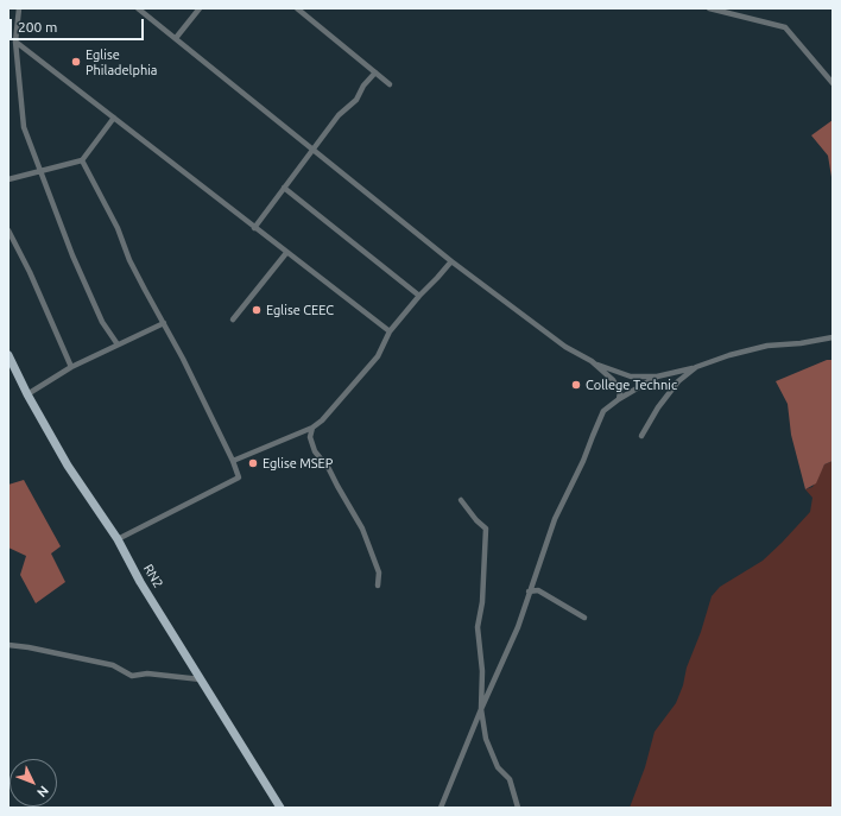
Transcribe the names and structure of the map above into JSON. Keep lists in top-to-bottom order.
{
  "streets": {
    "main road": ["RN2"]
  },
  "places": [
    "Eglise Philadelphia",
    "Eglise CEEC",
    "College Technic",
    "Eglise MSEP"
  ],
  "scale_bar": "200 m",
  "north": "bottom right"
}
